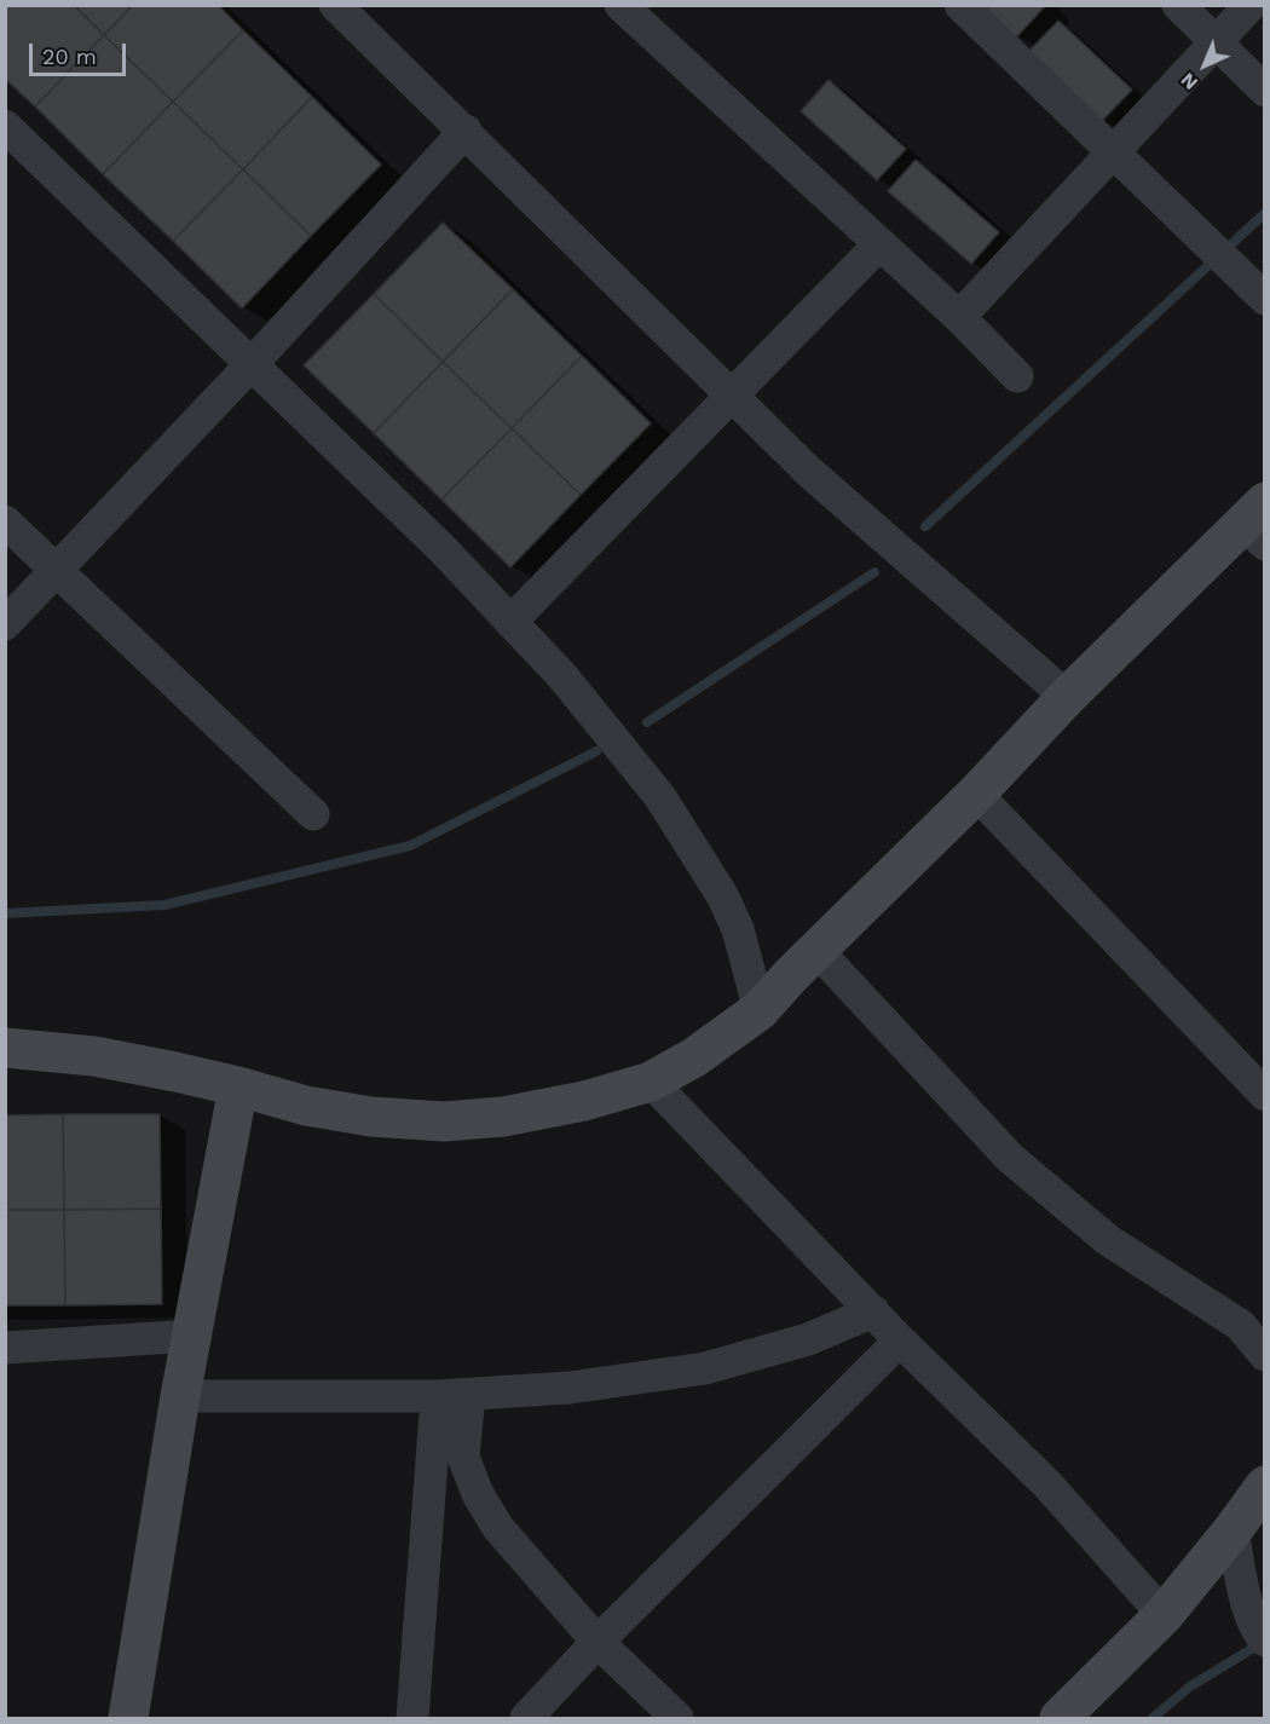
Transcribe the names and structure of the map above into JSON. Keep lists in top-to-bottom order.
{
  "scale_bar": "20 m",
  "north": "bottom left"
}
